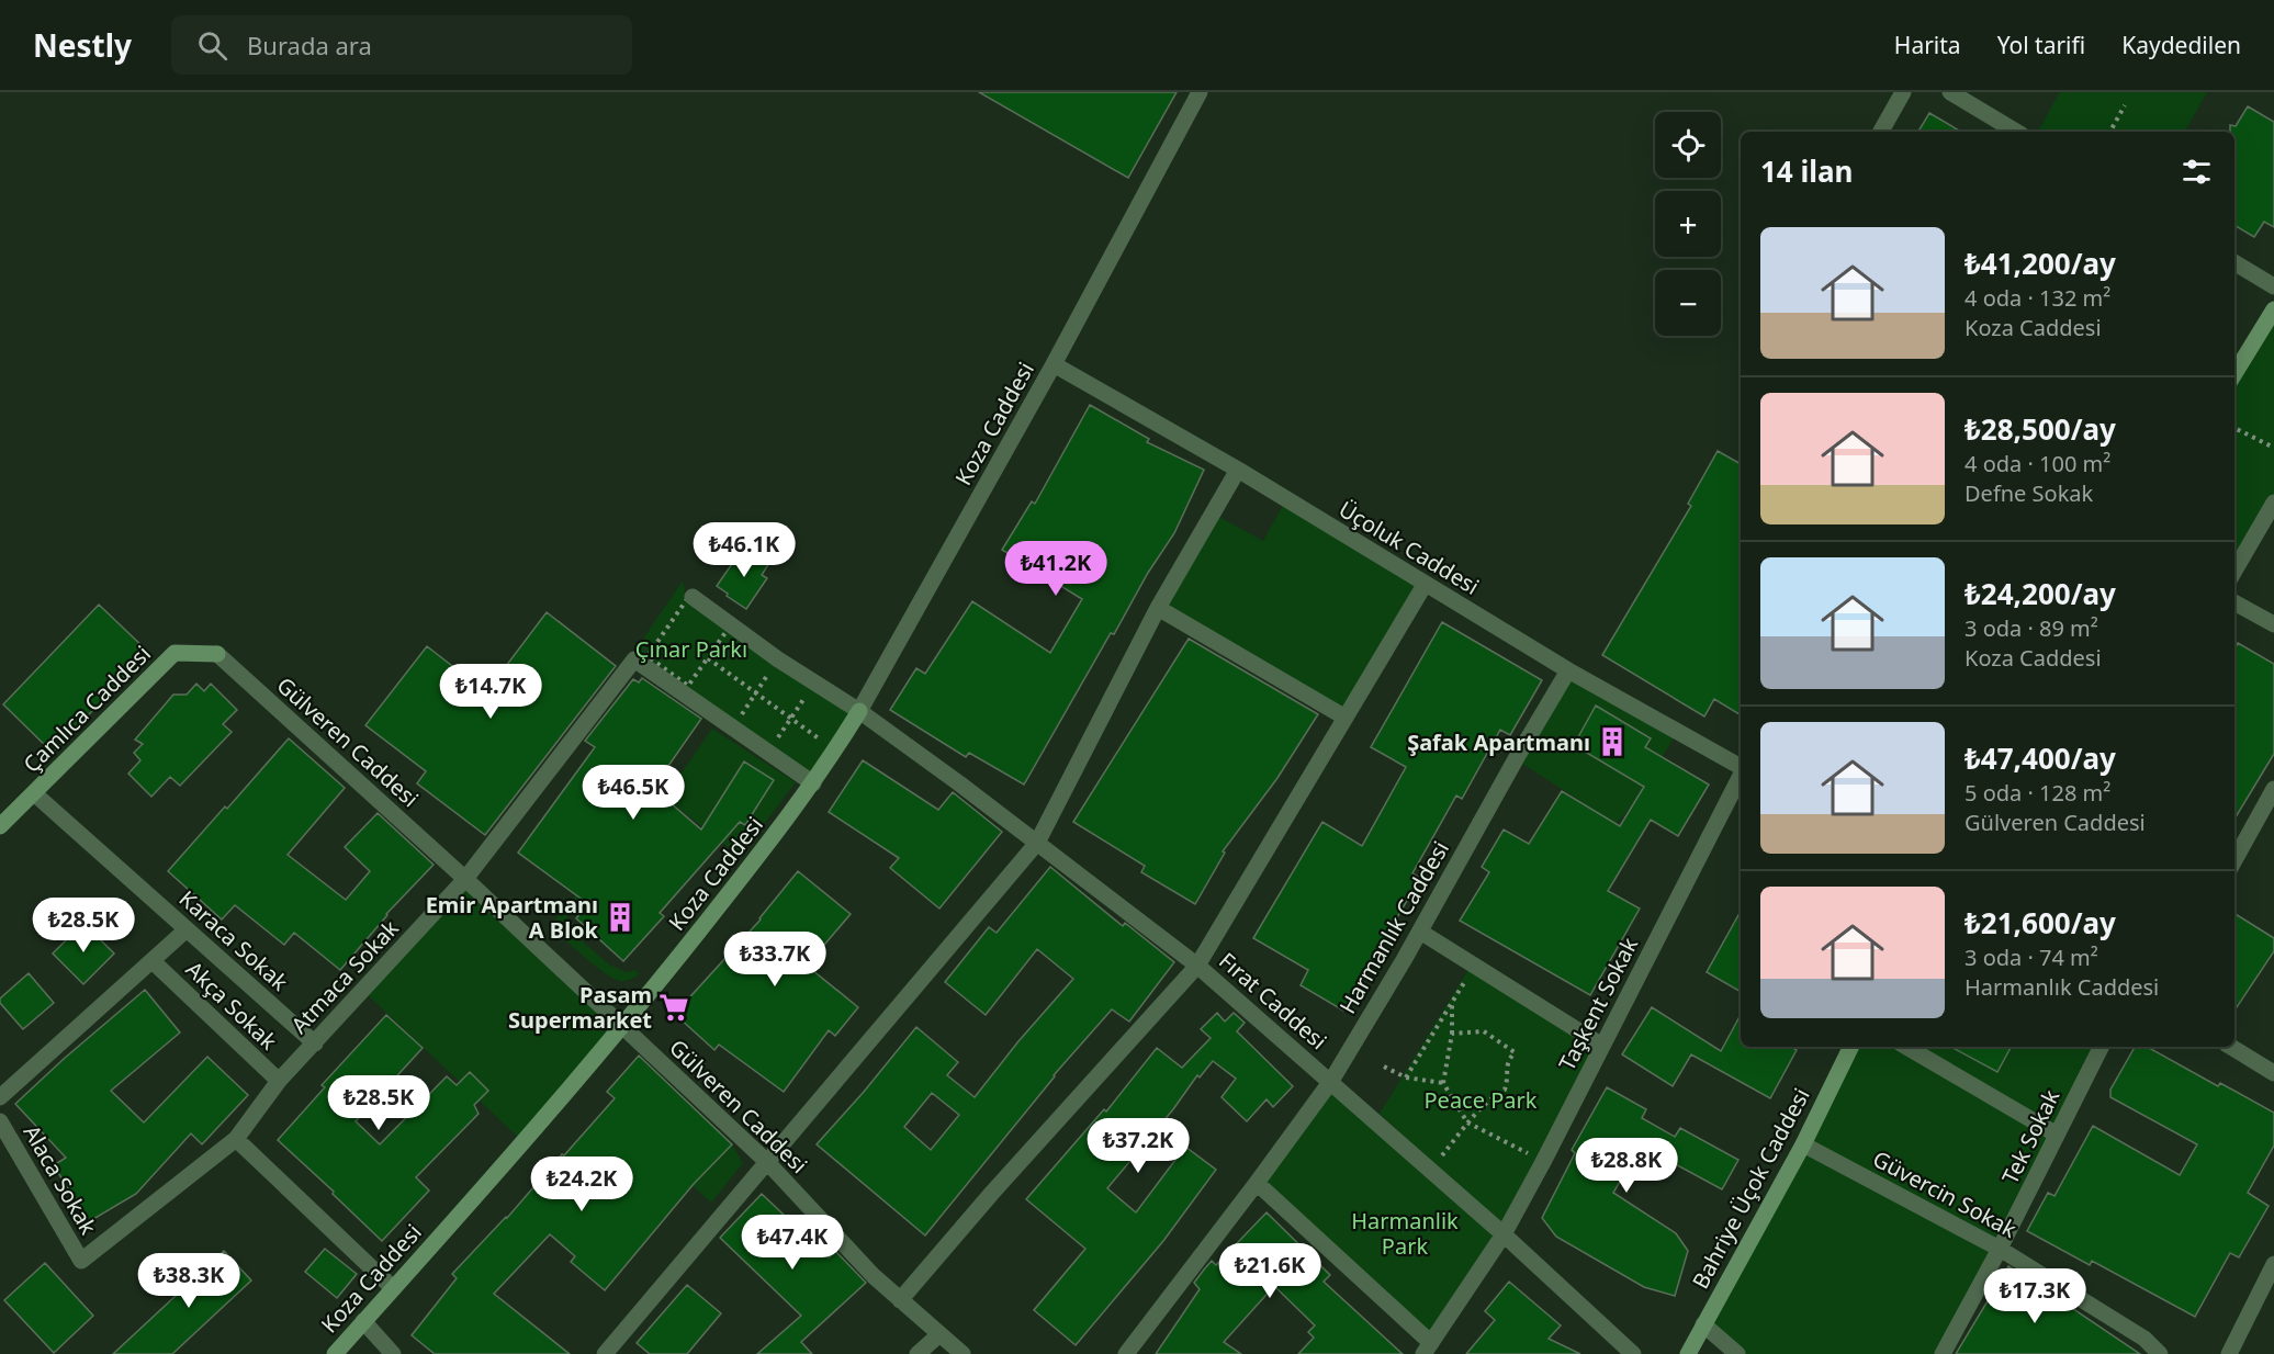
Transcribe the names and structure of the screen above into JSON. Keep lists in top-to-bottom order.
{
  "streets": {
    "street": [
      "Koza Caddesi",
      "Üçoluk Caddesi",
      "Çamlıca Caddesi",
      "Gülveren Caddesi",
      "Harmanlık Caddesi",
      "Karaca Sokak",
      "Atmaca Sokak",
      "Fırat Caddesi",
      "Taşkent Sokak",
      "Akça Sokak",
      "Tek Sokak",
      "Alaca Sokak",
      "Bahriye Üçok Caddesi",
      "Güvercin Sokak"
    ]
  },
  "crossings": [
    ["Koza Caddesi", "Üçoluk Caddesi"],
    ["Koza Caddesi", "Gülveren Caddesi"],
    ["Koza Caddesi", "Atmaca Sokak"],
    ["Koza Caddesi", "Fırat Caddesi"],
    ["Üçoluk Caddesi", "Harmanlık Caddesi"],
    ["Çamlıca Caddesi", "Gülveren Caddesi"],
    ["Çamlıca Caddesi", "Karaca Sokak"],
    ["Gülveren Caddesi", "Atmaca Sokak"],
    ["Harmanlık Caddesi", "Fırat Caddesi"],
    ["Karaca Sokak", "Atmaca Sokak"],
    ["Atmaca Sokak", "Akça Sokak"],
    ["Atmaca Sokak", "Alaca Sokak"],
    ["Fırat Caddesi", "Taşkent Sokak"],
    ["Tek Sokak", "Güvercin Sokak"],
    ["Bahriye Üçok Caddesi", "Güvercin Sokak"]
  ],
  "parks": ["Çınar Parkı", "Peace Park", "Harmanlik Park"],
  "places": {
    "building": ["Şafak Apartmanı", "Emir Apartmanı A Blok"],
    "supermarket": ["Pasam Supermarket"]
  },
  "page": {
    "header": "Nestly",
    "search": "Burada ara",
    "nav": ["Harita", "Yol tarifi", "Kaydedilen"],
    "map_buttons": ["+", "−"],
    "heading": "14 ilan",
    "list": [
      {
        "name": "₺41,200/ay",
        "note": "4 oda · 132 m² · Koza Caddesi"
      },
      {
        "name": "₺28,500/ay",
        "note": "4 oda · 100 m² · Defne Sokak"
      },
      {
        "name": "₺24,200/ay",
        "note": "3 oda · 89 m² · Koza Caddesi"
      },
      {
        "name": "₺47,400/ay",
        "note": "5 oda · 128 m² · Gülveren Caddesi"
      },
      {
        "name": "₺21,600/ay",
        "note": "3 oda · 74 m² · Harmanlık Caddesi"
      }
    ],
    "price": [
      "₺46.1K",
      "₺41.2K",
      "₺14.7K",
      "₺46.5K",
      "₺28.5K",
      "₺33.7K",
      "₺28.5K",
      "₺37.2K",
      "₺28.8K",
      "₺24.2K",
      "₺47.4K",
      "₺21.6K",
      "₺38.3K",
      "₺17.3K"
    ]
  }
}
